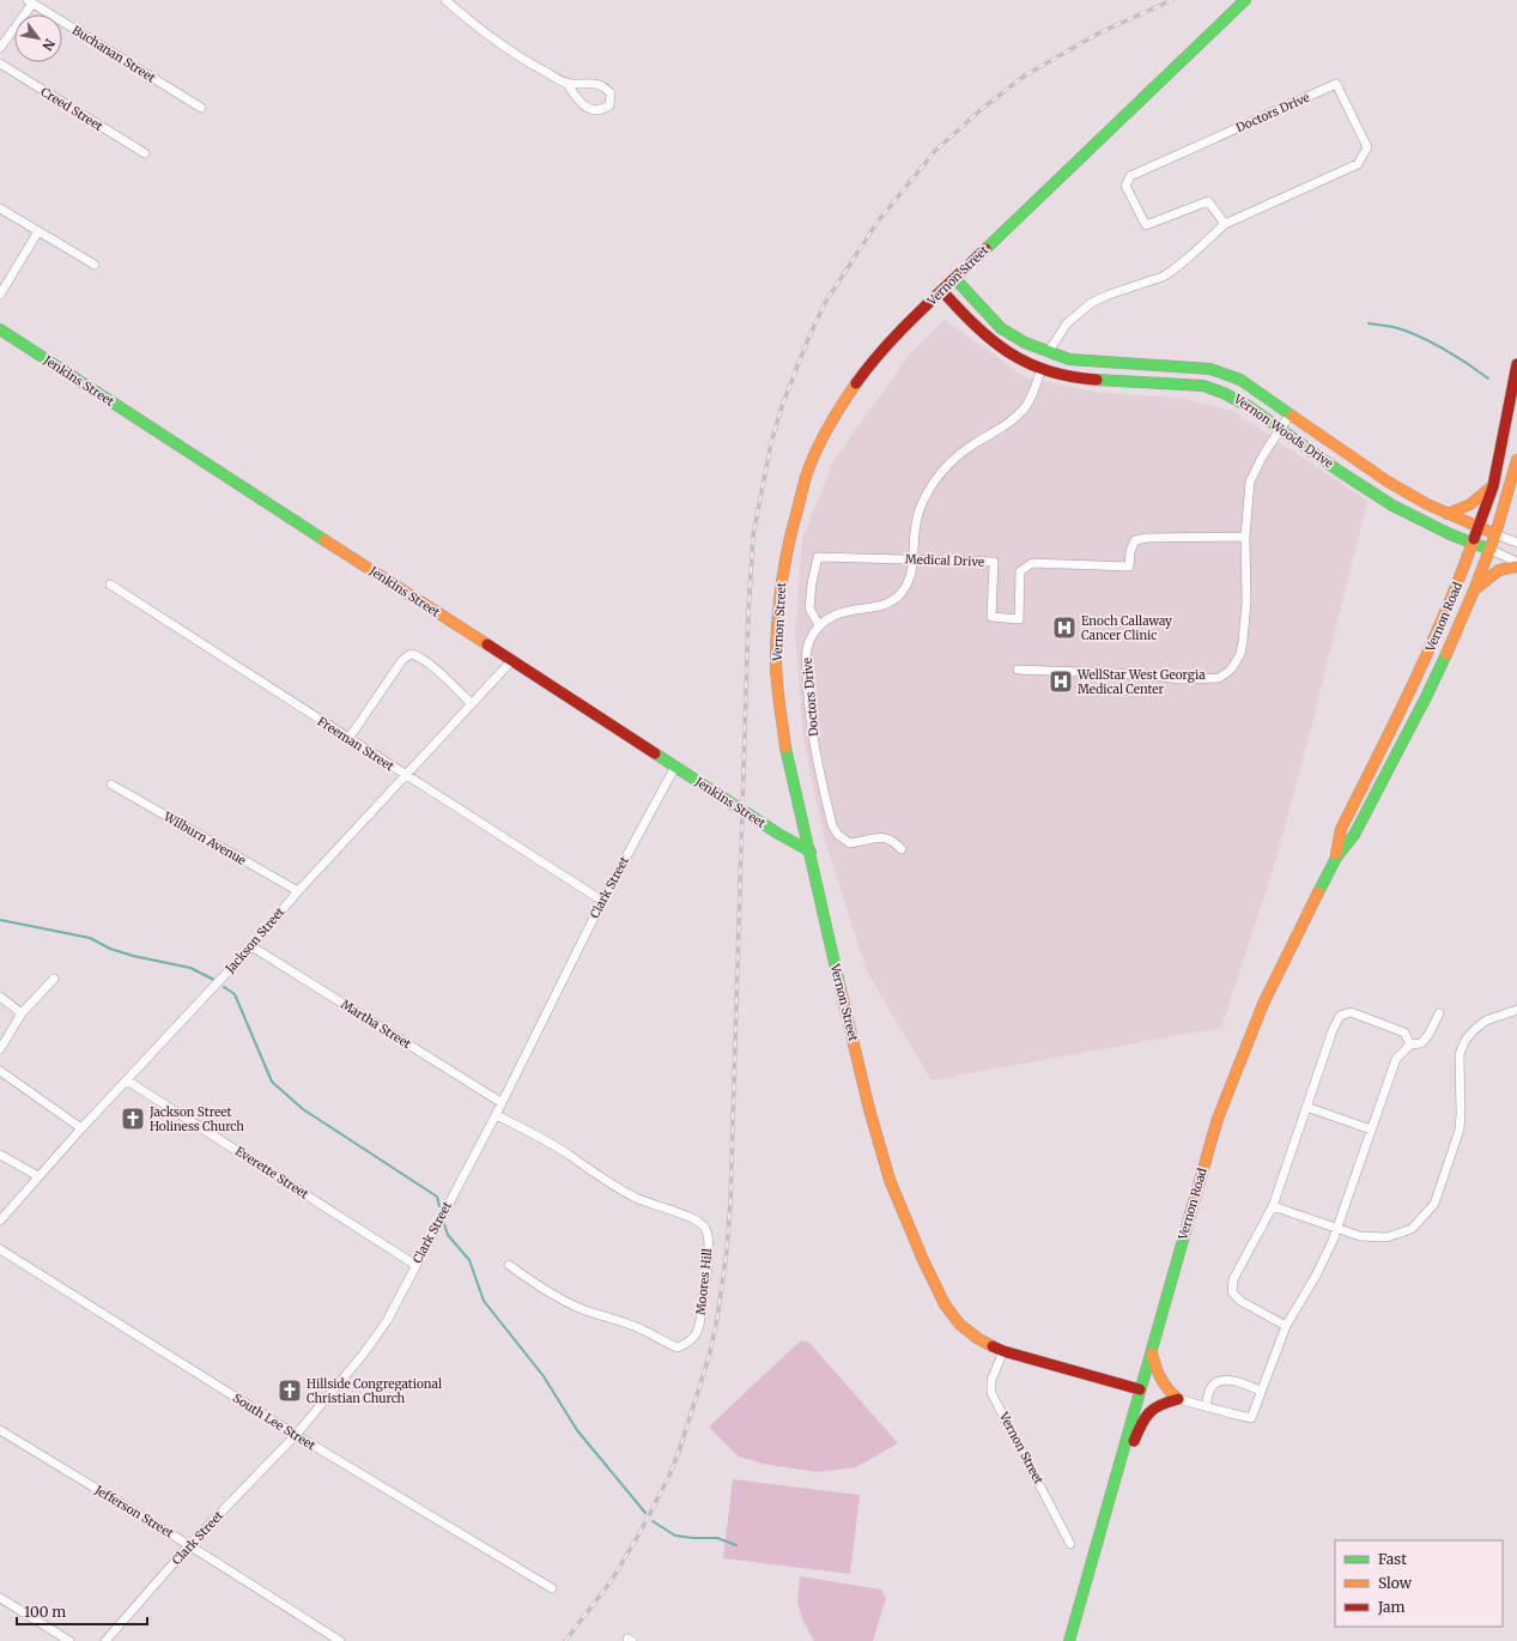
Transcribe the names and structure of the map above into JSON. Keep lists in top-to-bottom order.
{
  "streets": {
    "street": [
      "Buchanan Street",
      "Creed Street",
      "Doctors Drive",
      "Vernon Street",
      "Jenkins Street",
      "Vernon Woods Drive",
      "Medical Drive",
      "Vernon Road",
      "Freeman Street",
      "Wilburn Avenue",
      "Clark Street",
      "Jackson Street",
      "Martha Street",
      "Everette Street",
      "Moores Hill",
      "South Lee Street",
      "Jefferson Street"
    ]
  },
  "crossings": [
    ["Doctors Drive", "Vernon Woods Drive"],
    ["Doctors Drive", "Medical Drive"],
    ["Vernon Street", "Jenkins Street"],
    ["Vernon Street", "Vernon Woods Drive"],
    ["Vernon Street", "Vernon Road"],
    ["Jenkins Street", "Clark Street"],
    ["Jenkins Street", "Jackson Street"],
    ["Vernon Woods Drive", "Vernon Road"],
    ["Freeman Street", "Clark Street"],
    ["Freeman Street", "Jackson Street"],
    ["Wilburn Avenue", "Jackson Street"],
    ["Clark Street", "Martha Street"],
    ["Clark Street", "Everette Street"],
    ["Clark Street", "Moores Hill"],
    ["Clark Street", "South Lee Street"],
    ["Clark Street", "Jefferson Street"],
    ["Jackson Street", "Martha Street"],
    ["Jackson Street", "Everette Street"]
  ],
  "places": {
    "hospital": ["Enoch Callaway Cancer Clinic", "WellStar West Georgia Medical Center"],
    "church": ["Jackson Street Holiness Church", "Hillside Congregational Christian Church"]
  },
  "legend": ["Fast", "Slow", "Jam"],
  "scale_bar": "100 m",
  "north": "bottom right"
}
